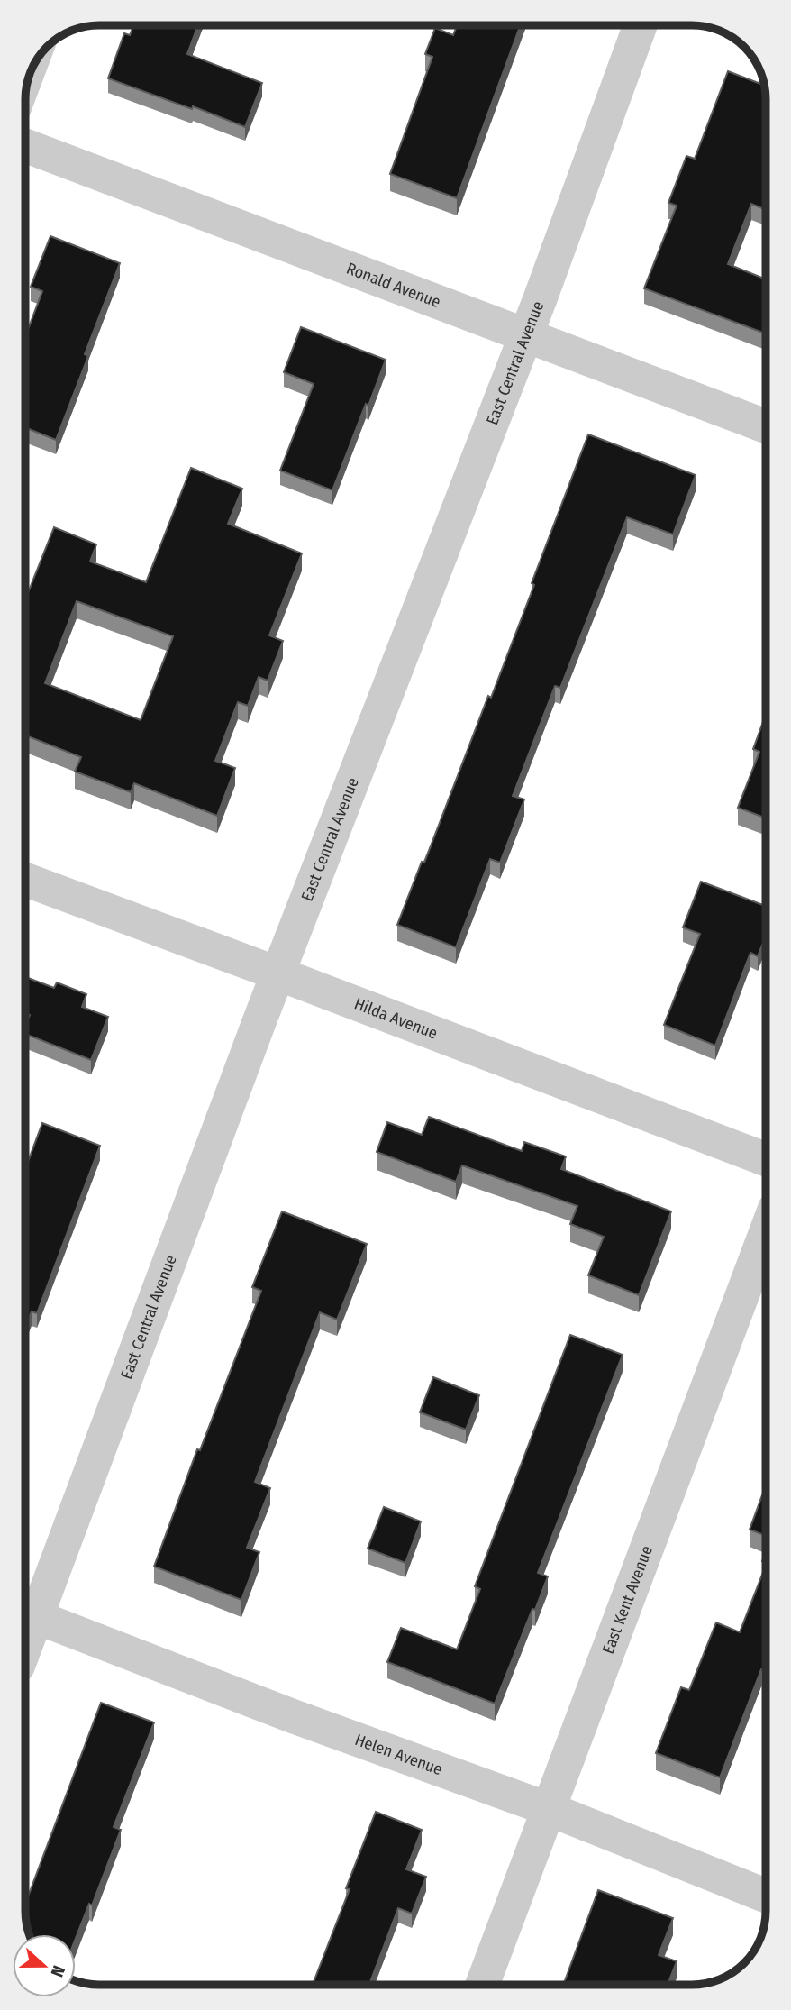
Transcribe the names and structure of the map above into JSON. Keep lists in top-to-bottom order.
{
  "streets": {
    "street": [
      "Ronald Avenue",
      "East Central Avenue",
      "Hilda Avenue",
      "East Kent Avenue",
      "Helen Avenue"
    ]
  },
  "crossings": [
    ["Ronald Avenue", "East Central Avenue"],
    ["East Central Avenue", "Hilda Avenue"],
    ["East Central Avenue", "Helen Avenue"],
    ["East Kent Avenue", "Helen Avenue"]
  ],
  "north": "right"
}
